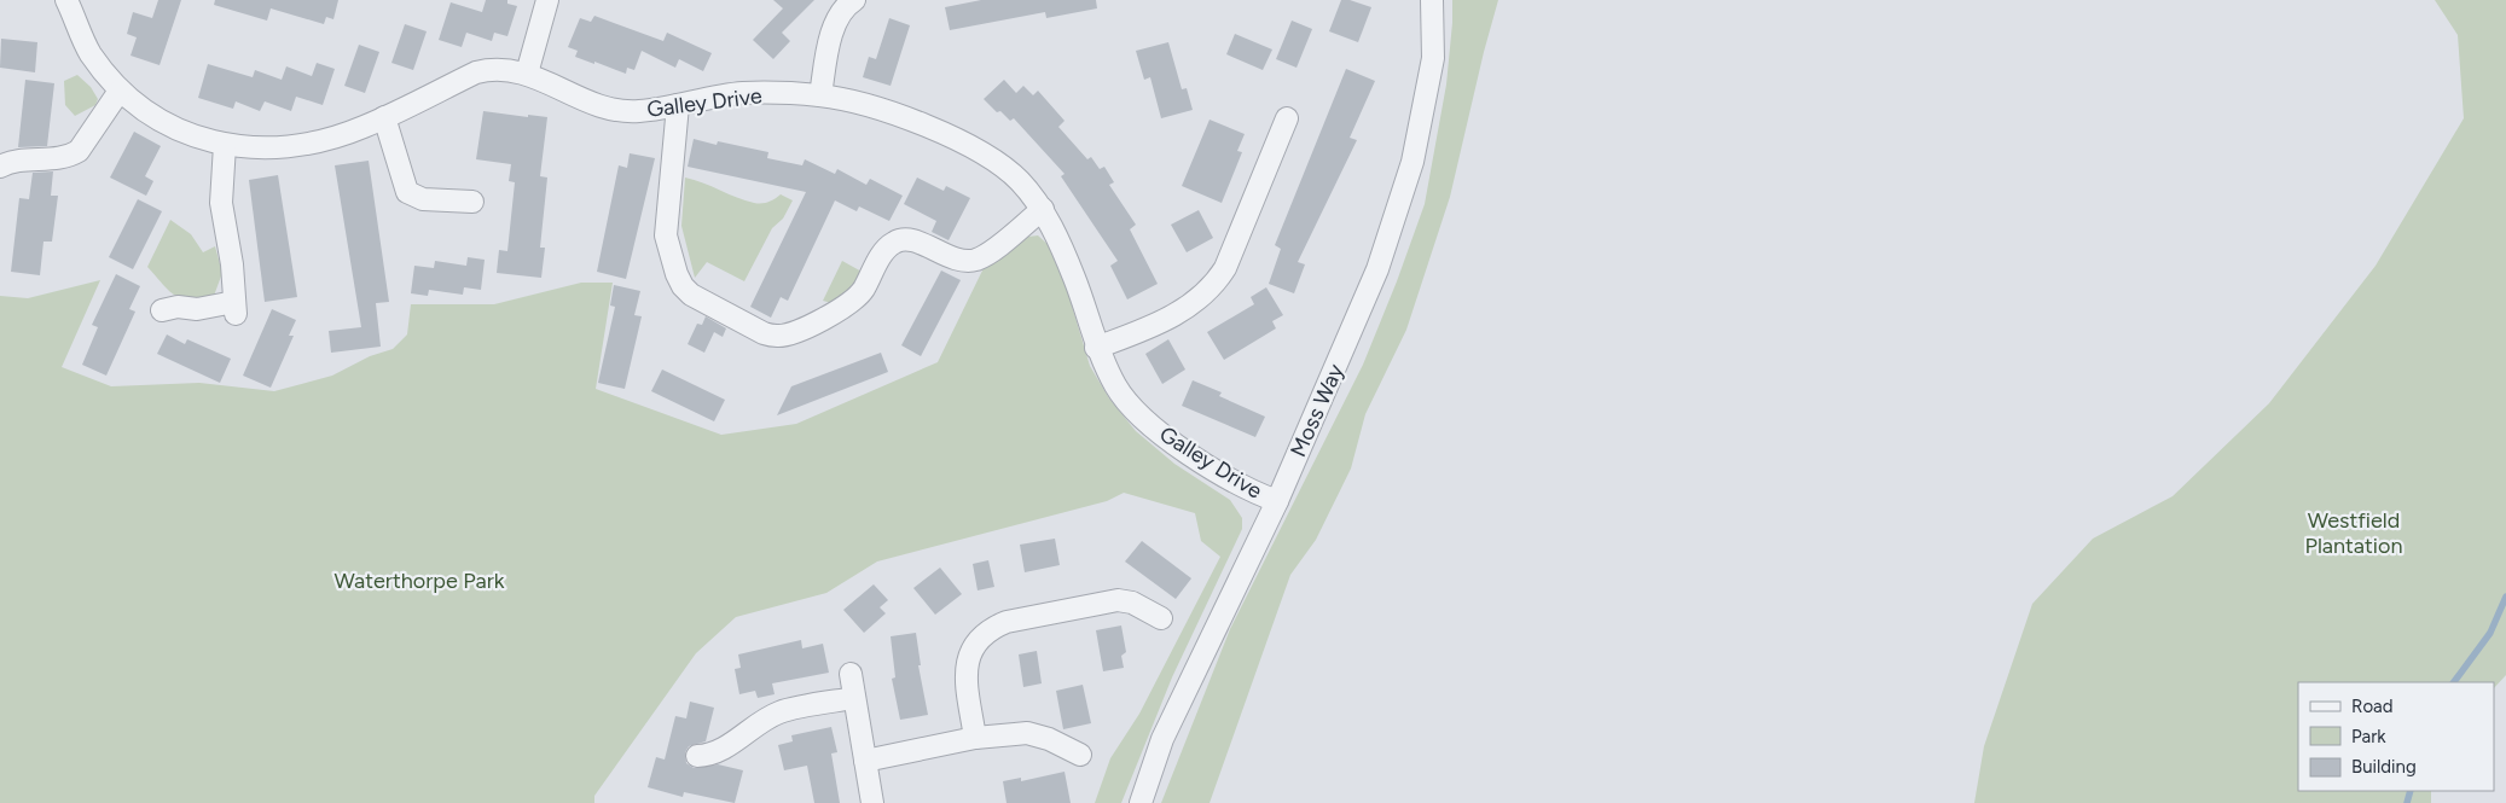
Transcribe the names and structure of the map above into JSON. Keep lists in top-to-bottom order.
{
  "streets": {
    "street": ["Galley Drive", "Moss Way"]
  },
  "crossings": [
    ["Galley Drive", "Moss Way"]
  ],
  "parks": ["Westfield Plantation", "Waterthorpe Park"],
  "legend": ["Road", "Park", "Building"]
}
